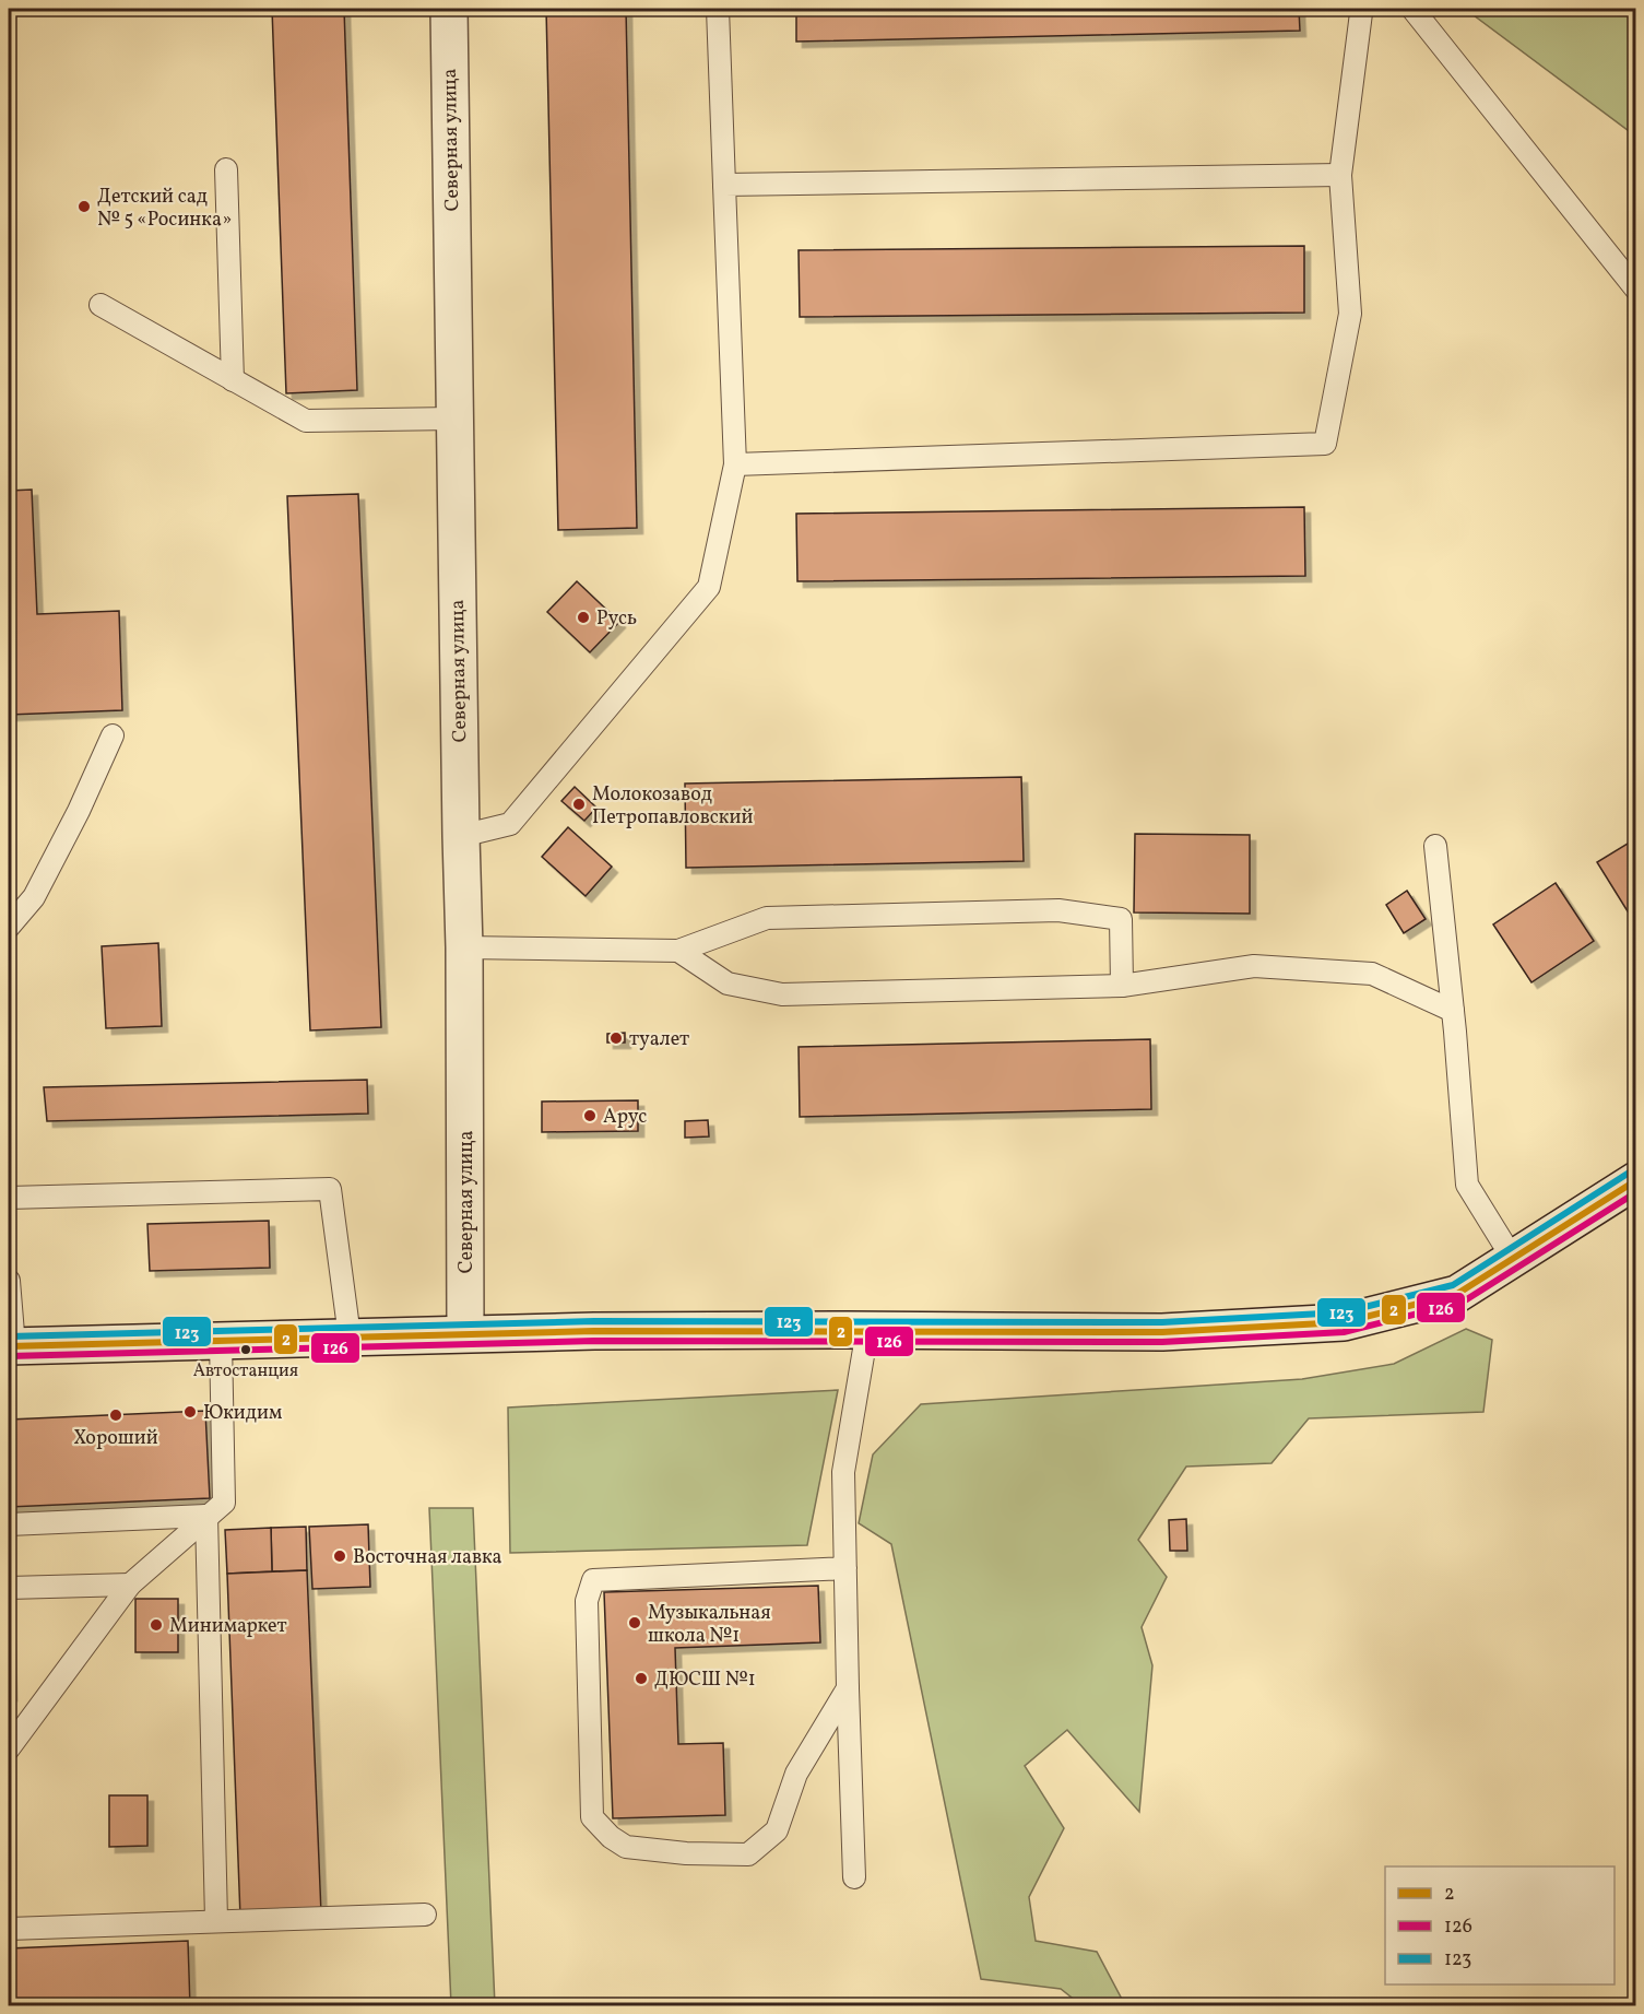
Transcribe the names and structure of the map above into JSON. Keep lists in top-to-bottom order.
{
  "streets": {
    "main road": ["Северная улица"]
  },
  "places": [
    "Детский сад № 5 «Росинка»",
    "Русь",
    "Молокозавод Петропавловский",
    "туалет",
    "Арус",
    "Автостанция",
    "Юкидим",
    "Хороший",
    "Восточная лавка",
    "Музыкальная школа №1",
    "Минимаркет",
    "ДЮСШ №1"
  ],
  "lines": ["transit line 123", "transit line 2", "transit line 126"],
  "legend": ["2", "126", "123"]
}
